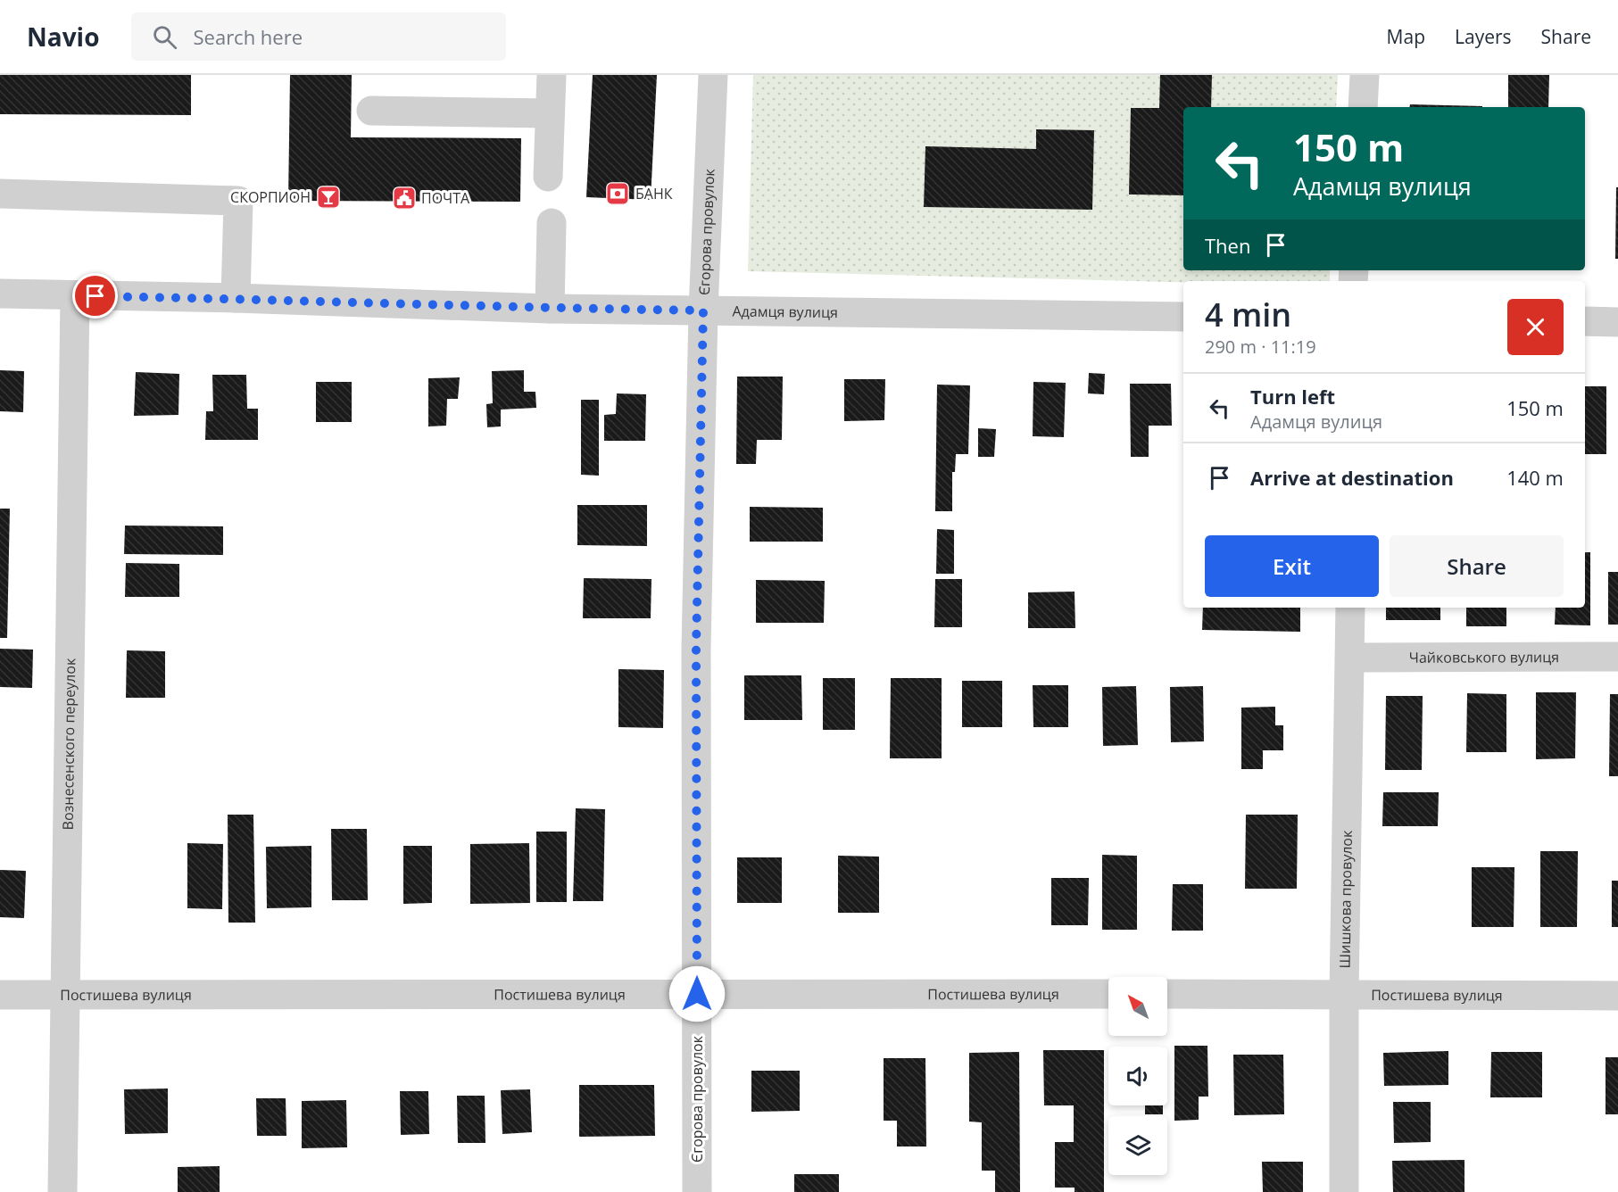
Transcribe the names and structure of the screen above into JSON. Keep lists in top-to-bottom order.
{
  "streets": {
    "street": [
      "Єгорова провулок",
      "Адамця вулиця",
      "Чайковського вулиця",
      "Вознесенского переулок",
      "Шишкова провулок",
      "Постишева вулиця"
    ]
  },
  "crossings": [
    ["Єгорова провулок", "Адамця вулиця"],
    ["Єгорова провулок", "Постишева вулиця"],
    ["Адамця вулиця", "Вознесенского переулок"],
    ["Чайковського вулиця", "Шишкова провулок"],
    ["Вознесенского переулок", "Постишева вулиця"],
    ["Шишкова провулок", "Постишева вулиця"]
  ],
  "places": {
    "bank": ["БАНК"],
    "bar": ["СКОРПИОН"],
    "public building": ["ПОЧТА"]
  },
  "north": "top left",
  "page": {
    "header": "Navio",
    "search": "Search here",
    "nav": ["Map", "Layers", "Share"],
    "turn": ["150 m", "Адамця вулиця"],
    "then": "Then",
    "heading": ["4 min", "290 m · 11:19"],
    "list": [
      {
        "name": "Turn left",
        "note": "Адамця вулиця",
        "value": "150 m"
      },
      {
        "name": "Arrive at destination",
        "value": "140 m"
      }
    ],
    "buttons": ["Exit", "Share"]
  }
}
